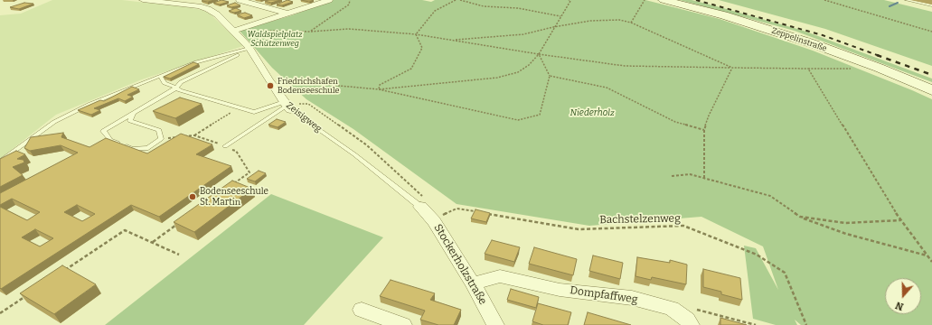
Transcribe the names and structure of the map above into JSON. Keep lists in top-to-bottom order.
{
  "streets": {
    "main road": ["Zeppelinstraße"],
    "street": ["Zeisigweg", "Stockerholzstraße", "Dompfaffweg"],
    "path": ["Bachstelzenweg"]
  },
  "crossings": [
    ["Zeisigweg", "Stockerholzstraße"],
    ["Stockerholzstraße", "Dompfaffweg"]
  ],
  "parks": ["Waldspielplatz Schützenweg", "Niederholz"],
  "places": ["Friedrichshafen Bodenseeschule", "Bodenseeschule St. Martin"],
  "north": "bottom"
}
